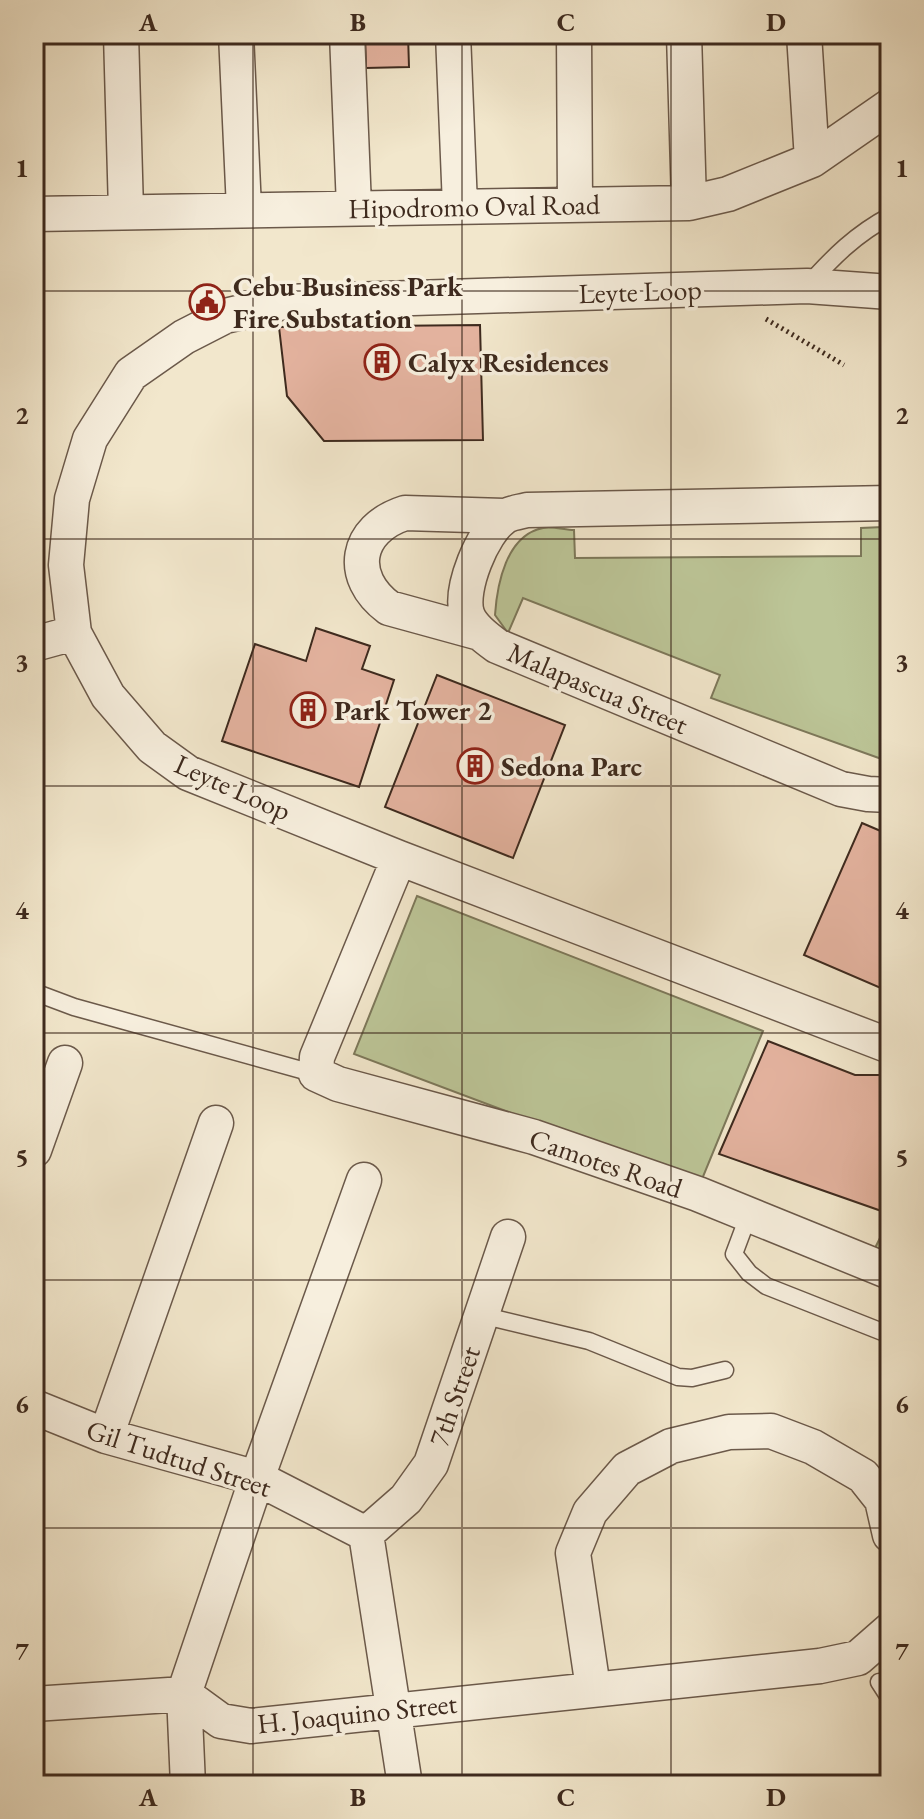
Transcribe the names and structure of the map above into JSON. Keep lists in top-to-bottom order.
{
  "streets": {
    "street": [
      "Hipodromo Oval Road",
      "Leyte Loop",
      "Malapascua Street",
      "Camotes Road",
      "7th Street",
      "Gil Tudtud Street",
      "H. Joaquino Street"
    ]
  },
  "crossings": [
    ["7th Street", "Gil Tudtud Street"]
  ],
  "places": {
    "public building": ["Cebu Business Park Fire Substation"],
    "building": ["Calyx Residences", "Park Tower 2", "Sedona Parc"]
  },
  "grid": {
    "columns": [
      "A",
      "B",
      "C",
      "D"
    ],
    "rows": [
      "1",
      "2",
      "3",
      "4",
      "5",
      "6",
      "7"
    ]
  }
}
